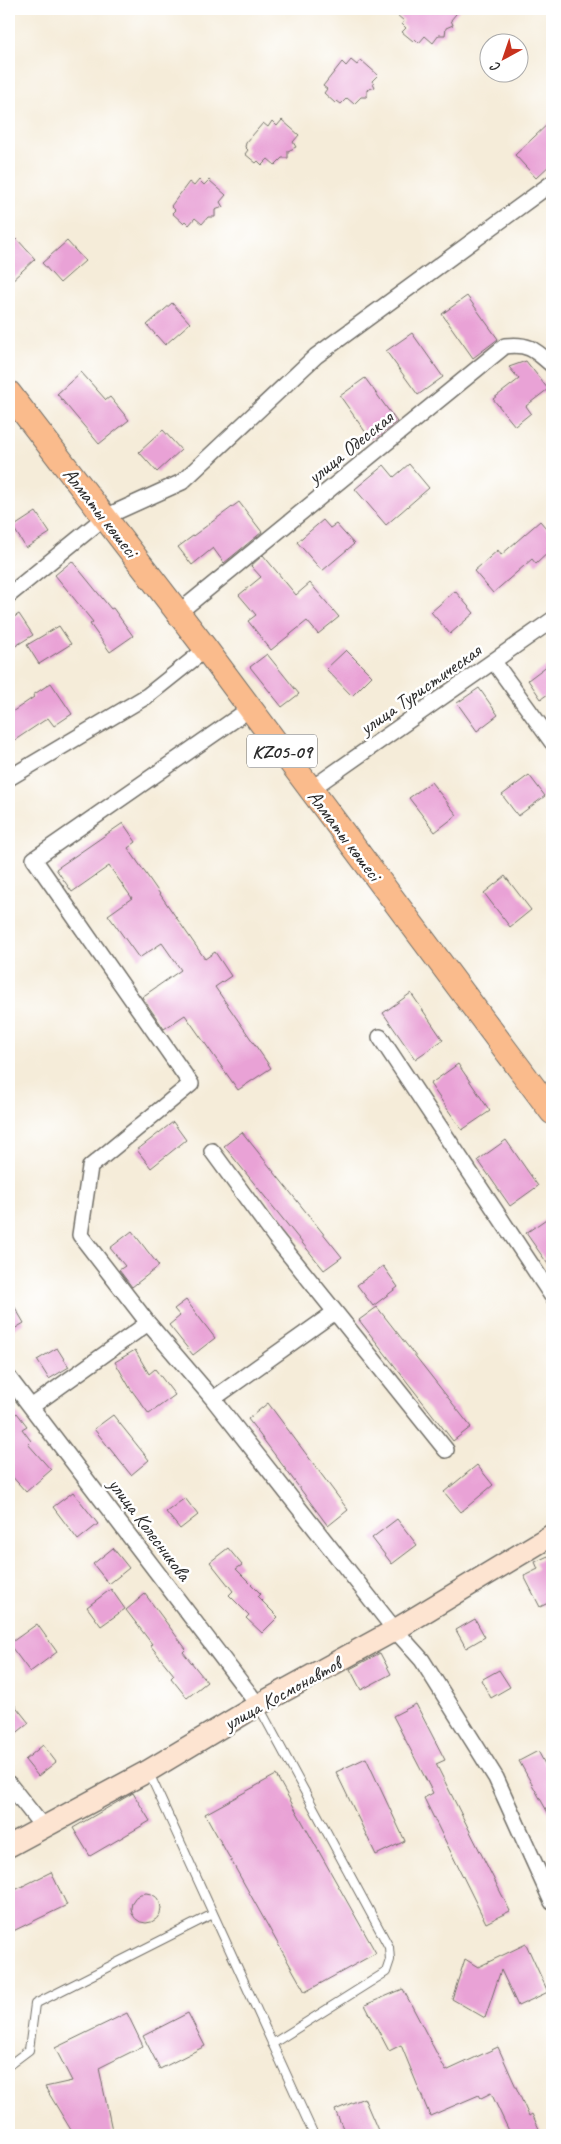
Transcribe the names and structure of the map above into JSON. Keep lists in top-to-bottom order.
{
  "streets": {
    "main road": ["Алматы көшесі", "KZ05-09", "улица Космонавтов"],
    "street": ["улица Одесская", "улица Туристическая", "улица Колесникова"]
  },
  "crossings": [
    ["улица Одесская", "Алматы көшесі"],
    ["Алматы көшесі", "улица Туристическая"],
    ["улица Колесникова", "улица Космонавтов"]
  ],
  "north": "bottom left"
}
